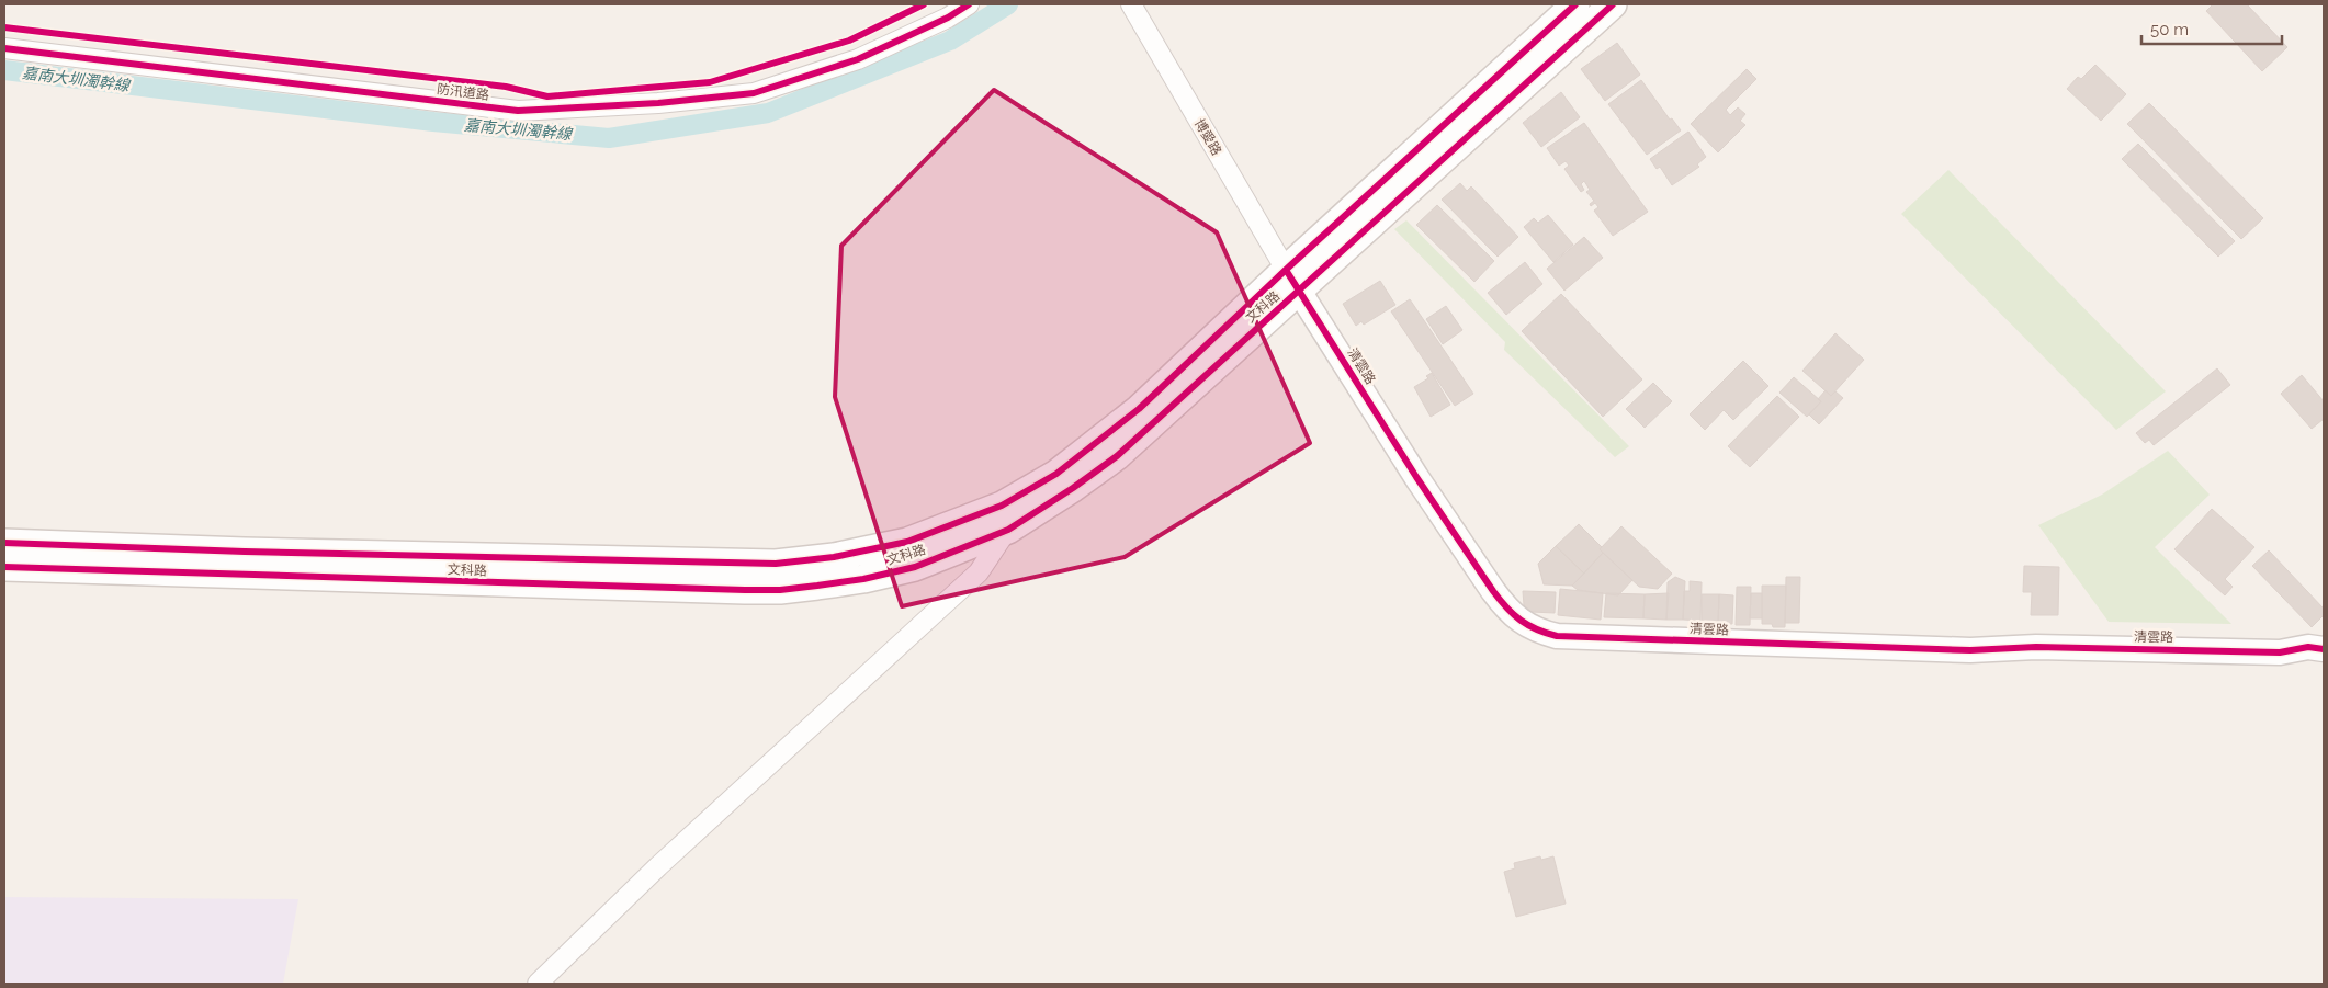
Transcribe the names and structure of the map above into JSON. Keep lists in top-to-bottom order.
{
  "streets": {
    "main road": ["文科路"],
    "street": ["防汛道路", "博愛路", "清雲路"]
  },
  "crossings": [
    ["博愛路", "文科路"],
    ["博愛路", "清雲路"],
    ["文科路", "清雲路"]
  ],
  "water": ["嘉南大圳濁幹線"],
  "scale_bar": "50 m"
}
